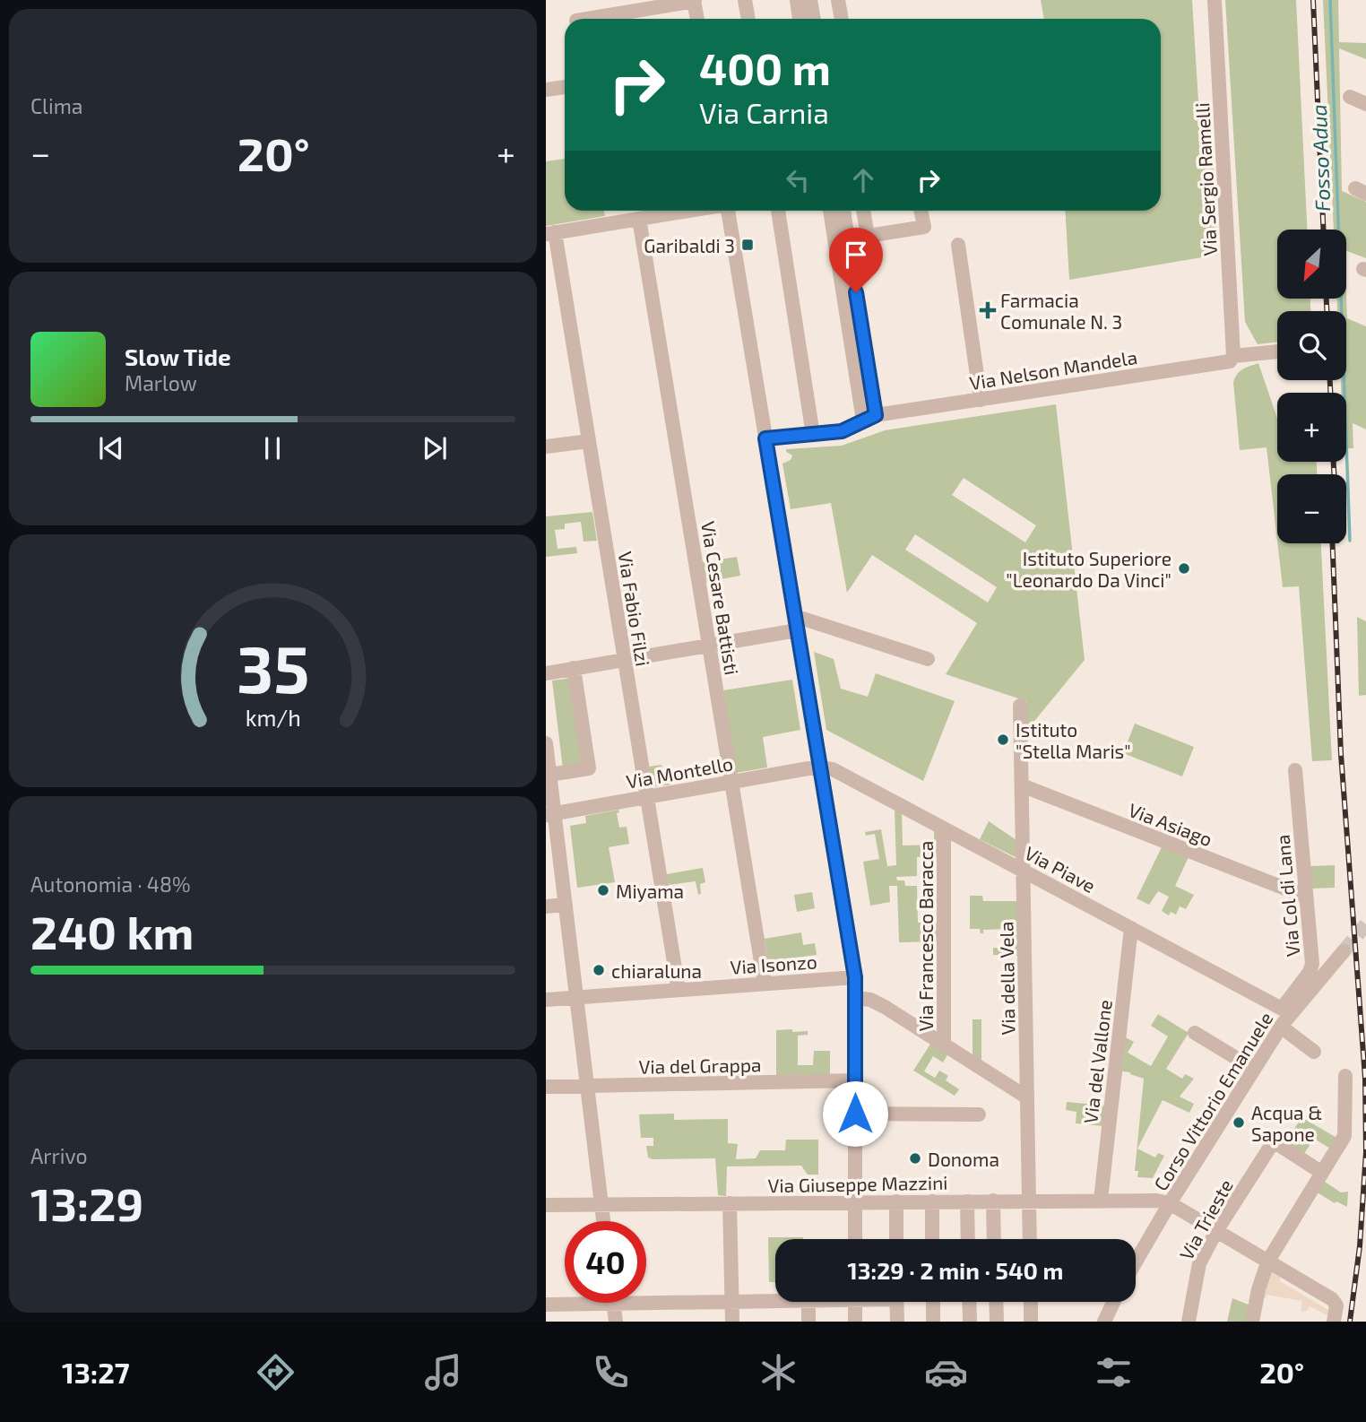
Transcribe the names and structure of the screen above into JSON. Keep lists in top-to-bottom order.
{
  "streets": {
    "street": [
      "Via Sergio Ramelli",
      "Via Nelson Mandela",
      "Via Cesare Battisti",
      "Via Fabio Filzi",
      "Via Montello",
      "Via Asiago",
      "Via Piave",
      "Via Col di Lana",
      "Via Francesco Baracca",
      "Via Isonzo",
      "Via della Vela",
      "Via del Vallone",
      "Via del Grappa",
      "Corso Vittorio Emanuele",
      "Via Giuseppe Mazzini",
      "Via Trieste"
    ]
  },
  "crossings": [
    ["Via Sergio Ramelli", "Via Nelson Mandela"],
    ["Via Cesare Battisti", "Via Montello"],
    ["Via Cesare Battisti", "Via Isonzo"],
    ["Via Fabio Filzi", "Via Montello"],
    ["Via Fabio Filzi", "Via Isonzo"],
    ["Via Montello", "Via Piave"],
    ["Via Asiago", "Via Col di Lana"],
    ["Via Asiago", "Via della Vela"],
    ["Via Piave", "Via Col di Lana"],
    ["Via Piave", "Via Francesco Baracca"],
    ["Via Piave", "Via della Vela"],
    ["Via Piave", "Via del Vallone"],
    ["Via Piave", "Corso Vittorio Emanuele"],
    ["Via Col di Lana", "Corso Vittorio Emanuele"],
    ["Via della Vela", "Via Giuseppe Mazzini"],
    ["Via del Vallone", "Via Giuseppe Mazzini"],
    ["Corso Vittorio Emanuele", "Via Giuseppe Mazzini"]
  ],
  "water": ["Fosso Adua"],
  "places": {
    "transit": ["Garibaldi 3"],
    "health": ["Farmacia Comunale N. 3"],
    "other": [
      "Istituto Superiore \"Leonardo Da Vinci\"",
      "Istituto \"Stella Maris\"",
      "Miyama",
      "chiaraluna",
      "Acqua & Sapone",
      "Donoma"
    ]
  },
  "north": "bottom left",
  "page": {
    "tile": [
      "Clima",
      ["Autonomia · 48%", "240 km"],
      ["Arrivo", "13:29"]
    ],
    "turn": ["400 m", "Via Carnia"],
    "heat": ["−", "20°", "+"],
    "map_buttons": ["+", "−"],
    "song": ["Slow Tide", "Marlow"],
    "limit": "40",
    "trip": "13:29 · 2 min · 540 m",
    "tabs": ["13:27", "20°"],
    "gauge": ["35", "km/h"]
  }
}
